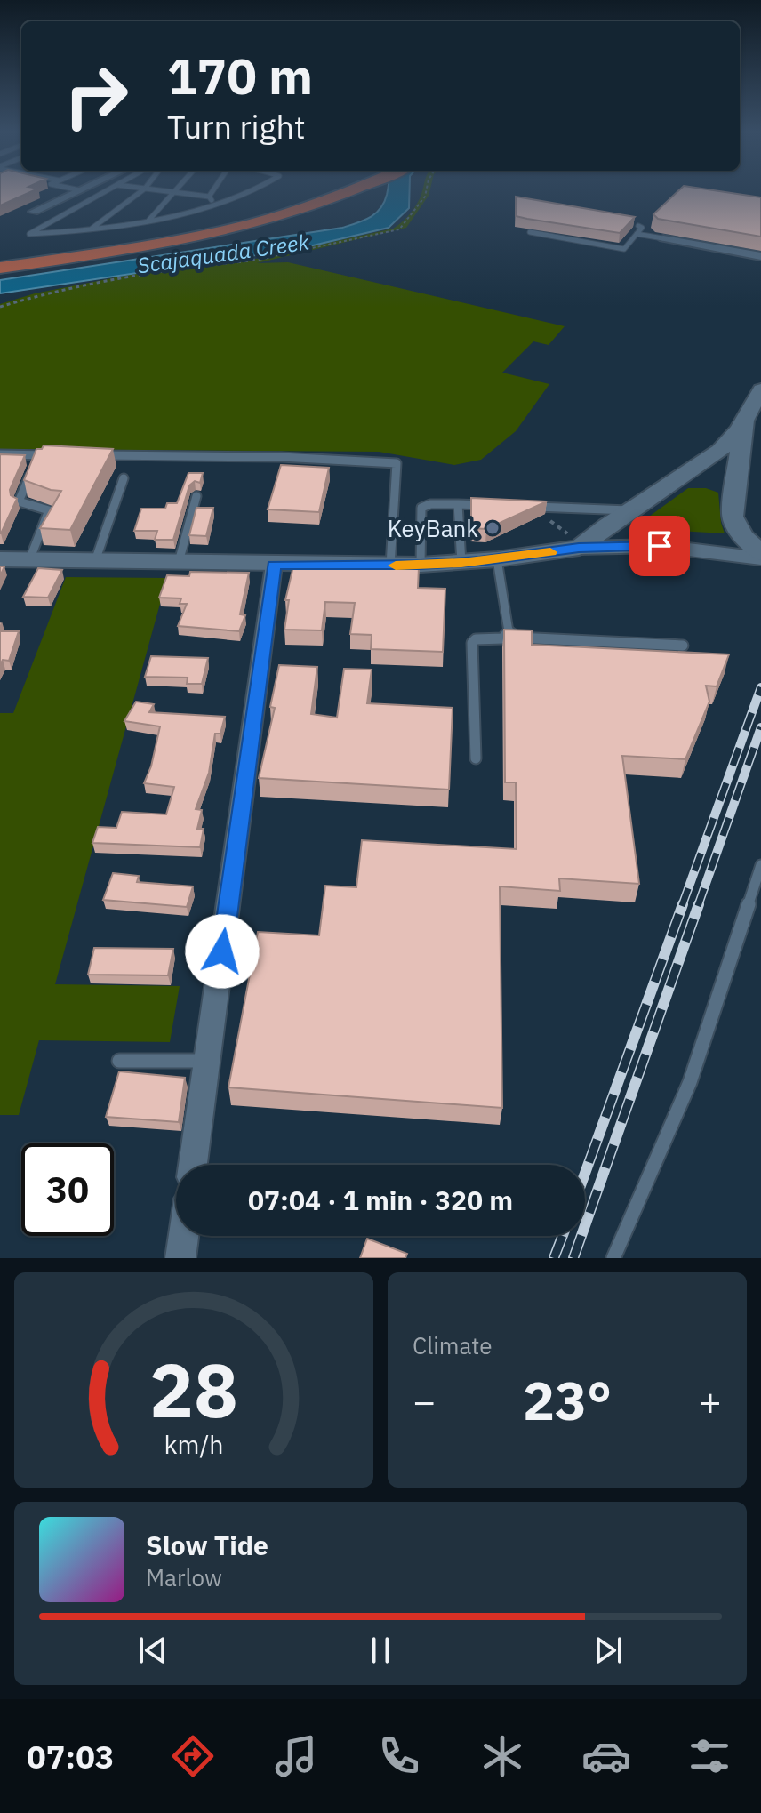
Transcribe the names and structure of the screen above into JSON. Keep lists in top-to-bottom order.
{
  "water": ["Scajaquada Creek"],
  "places": ["KeyBank"],
  "page": {
    "turn": ["170 m", "Turn right"],
    "limit": "30",
    "trip": "07:04 · 1 min · 320 m",
    "tile": "Climate",
    "heat": ["−", "23°", "+"],
    "song": ["Slow Tide", "Marlow"],
    "tabs": "07:03",
    "gauge": ["28", "km/h"]
  }
}
